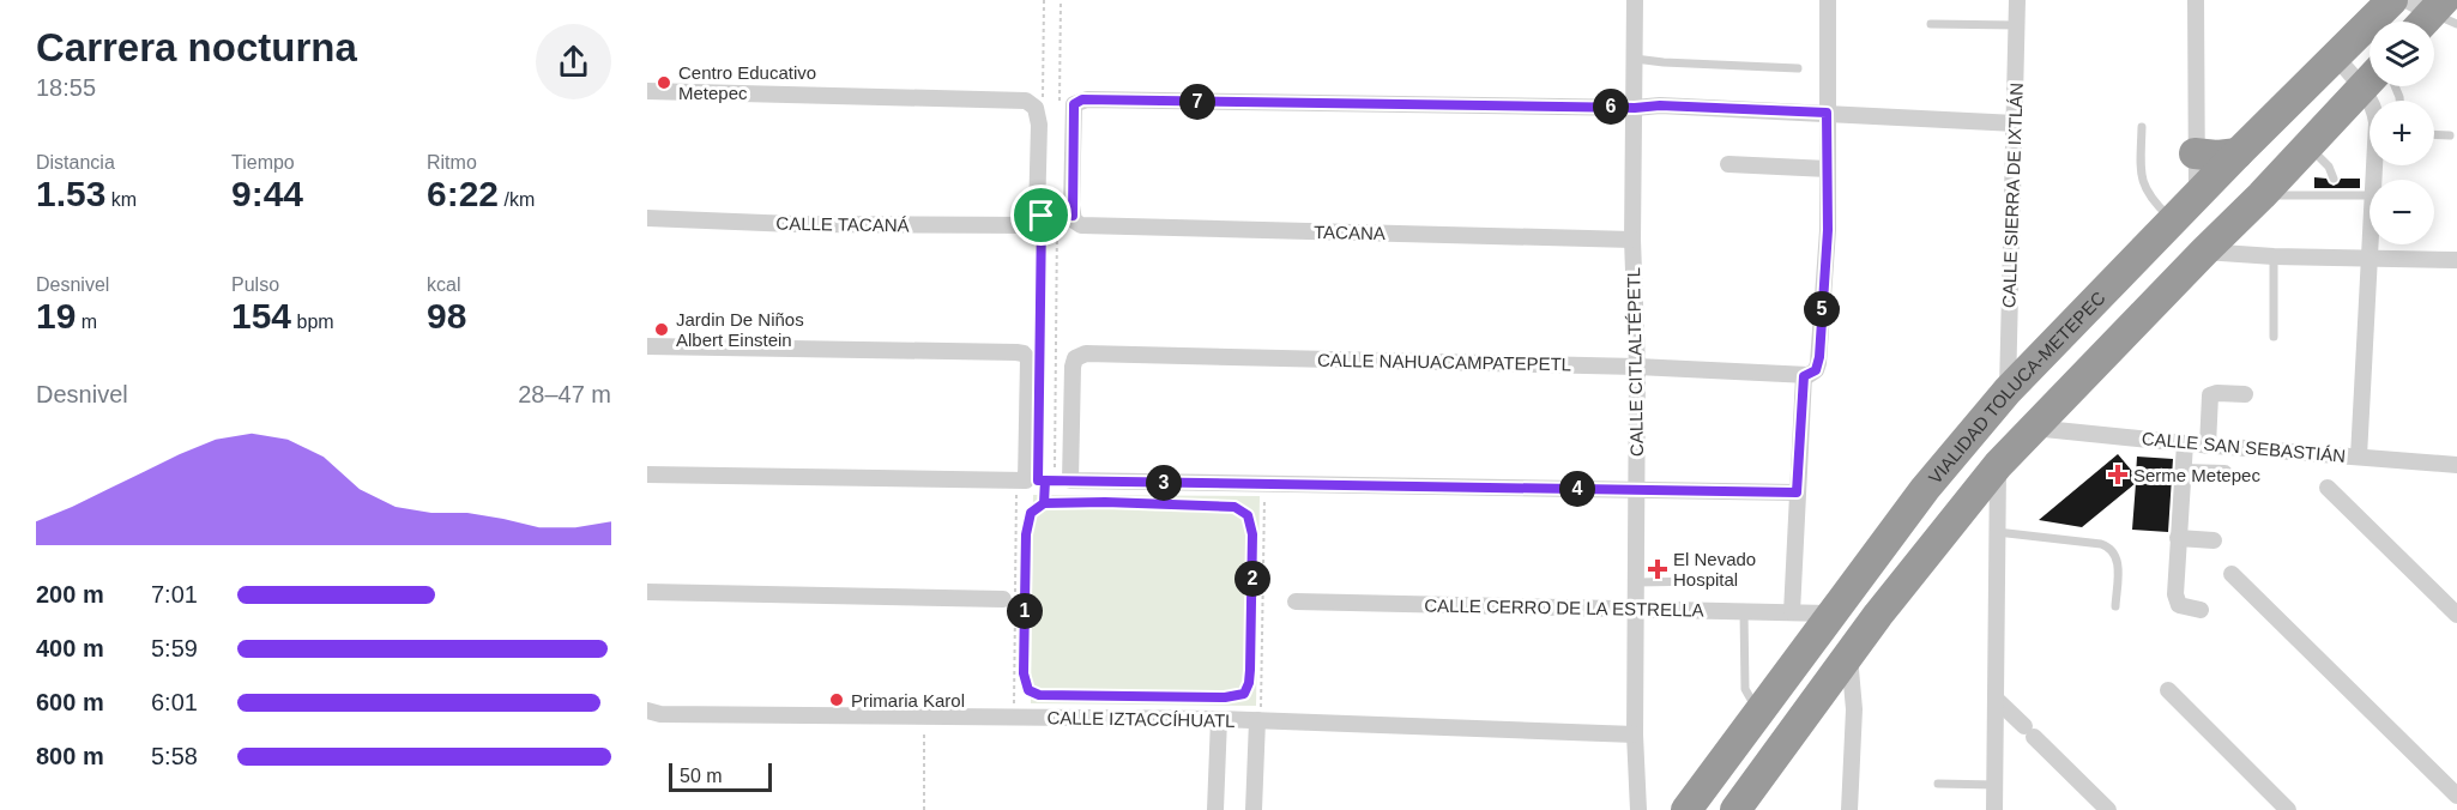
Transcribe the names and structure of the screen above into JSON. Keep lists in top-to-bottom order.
{
  "streets": {
    "highway": ["VIALIDAD TOLUCA-METEPEC"],
    "street": [
      "CALLE SIERRA DE IXTLÁN",
      "CALLE TACANÁ",
      "TACANA",
      "CALLE NAHUACAMPATEPETL",
      "CALLE CITLALTÉPETL",
      "CALLE SAN SEBASTIÁN",
      "CALLE CERRO DE LA ESTRELLA",
      "CALLE IZTACCÍHUATL"
    ]
  },
  "crossings": [
    ["CALLE SIERRA DE IXTLÁN", "VIALIDAD TOLUCA-METEPEC"],
    ["TACANA", "CALLE CITLALTÉPETL"],
    ["CALLE NAHUACAMPATEPETL", "CALLE CITLALTÉPETL"],
    ["CALLE CITLALTÉPETL", "CALLE CERRO DE LA ESTRELLA"],
    ["CALLE CITLALTÉPETL", "CALLE IZTACCÍHUATL"],
    ["VIALIDAD TOLUCA-METEPEC", "CALLE SAN SEBASTIÁN"],
    ["VIALIDAD TOLUCA-METEPEC", "CALLE CERRO DE LA ESTRELLA"]
  ],
  "places": {
    "other": ["Centro Educativo Metepec", "Jardin De Niños Albert Einstein", "Primaria Karol"],
    "health": ["Serme Metepec", "El Nevado Hospital"]
  },
  "scale_bar": "50 m",
  "page": {
    "heading": ["Carrera nocturna", "18:55"],
    "map_buttons": ["+", "−"],
    "pins": [
      "7",
      "6",
      "5",
      "3",
      "4",
      "2",
      "1"
    ],
    "stats": [
      ["Distancia", "1.53 km"],
      ["Tiempo", "9:44"],
      ["Ritmo", "6:22 /km"],
      ["Desnivel", "19 m"],
      ["Pulso", "154 bpm"],
      ["kcal", "98"]
    ],
    "chart": ["Desnivel", "28–47 m"],
    "list": [
      {
        "name": "200 m",
        "note": "7:01"
      },
      {
        "name": "400 m",
        "note": "5:59"
      },
      {
        "name": "600 m",
        "note": "6:01"
      },
      {
        "name": "800 m",
        "note": "5:58"
      }
    ],
    "scale": "50 m"
  }
}
